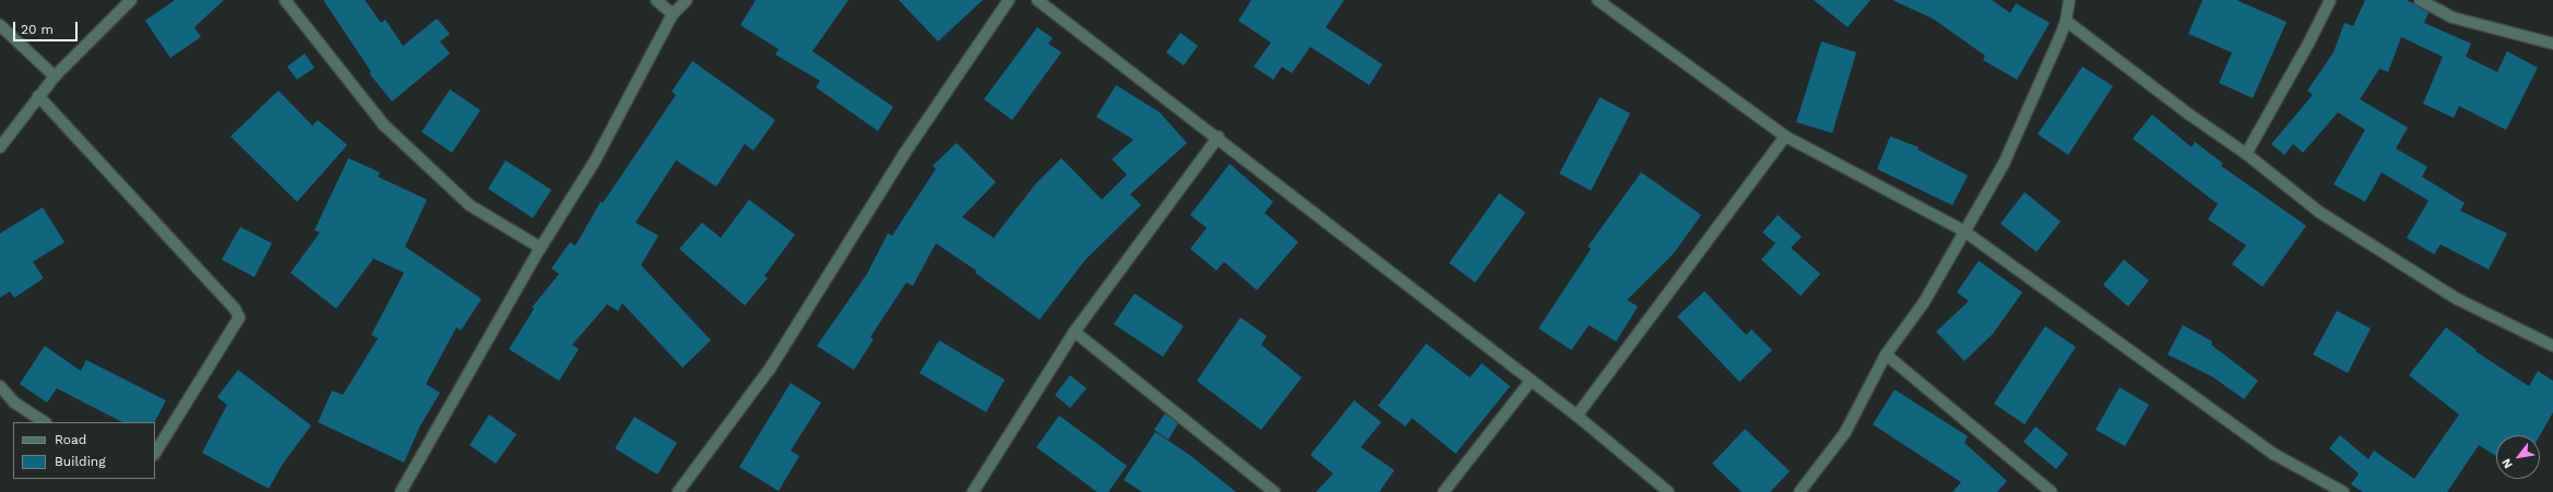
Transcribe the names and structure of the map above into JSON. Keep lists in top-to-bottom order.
{
  "legend": ["Road", "Building"],
  "scale_bar": "20 m",
  "north": "bottom left"
}
